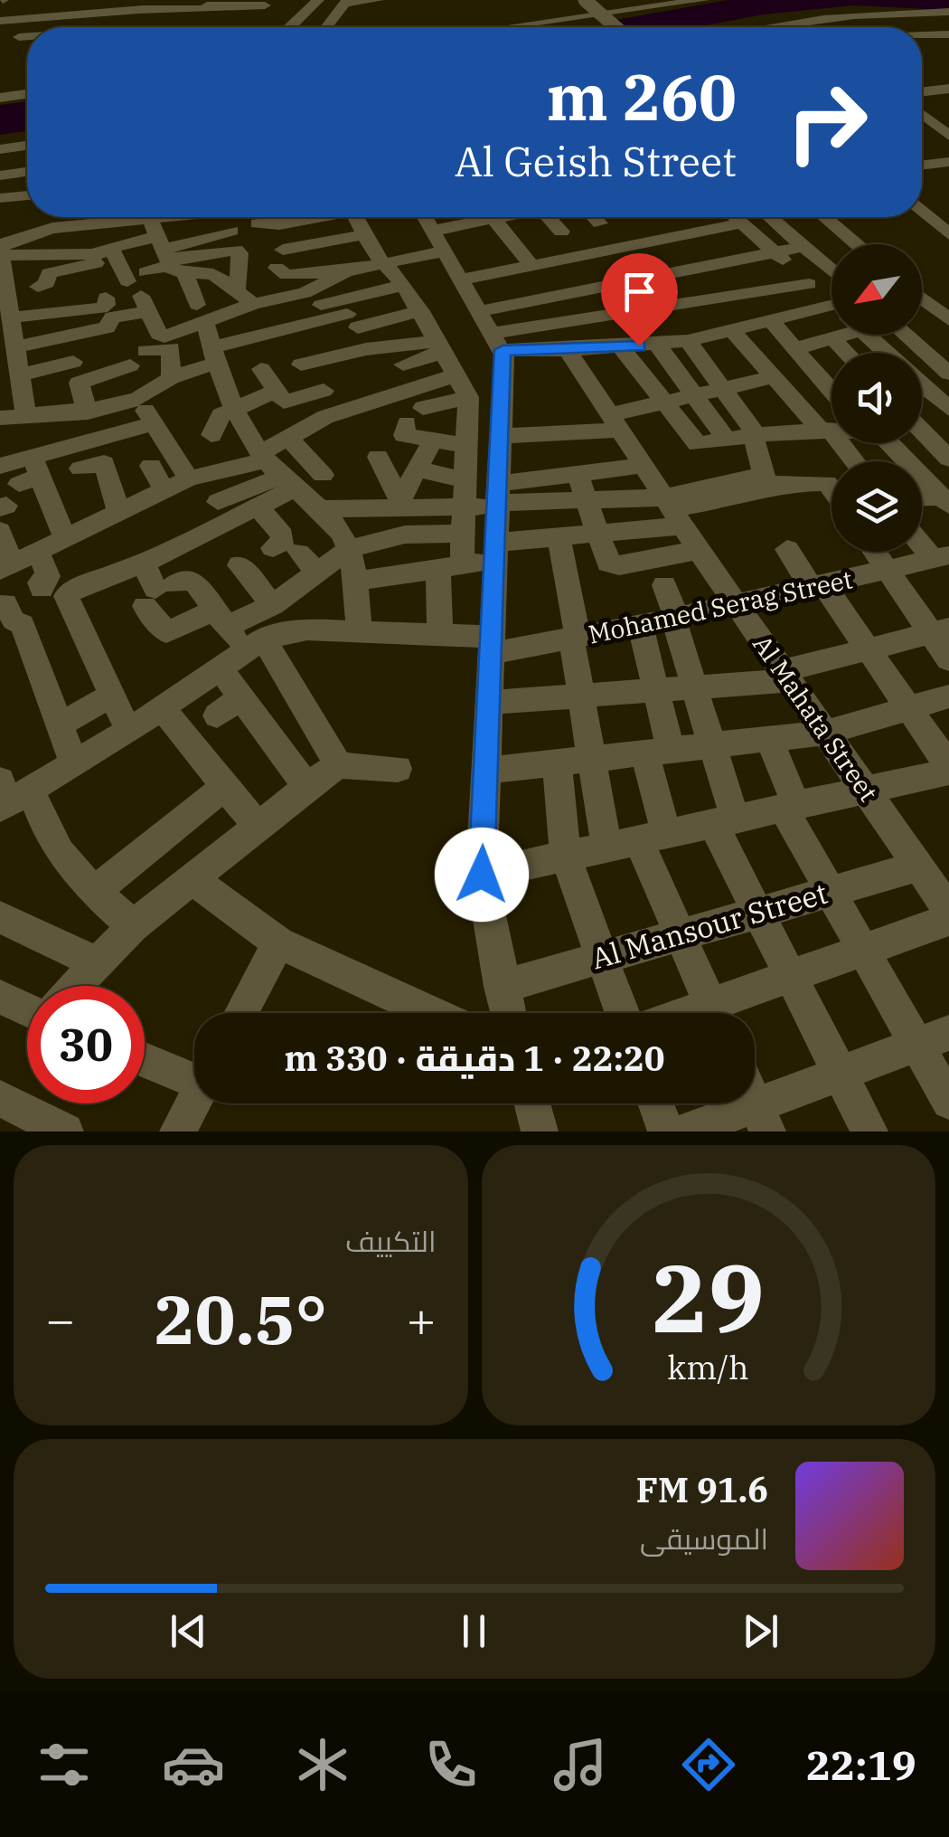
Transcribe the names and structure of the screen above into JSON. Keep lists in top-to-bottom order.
{
  "streets": {
    "street": ["Mohamed Serag Street", "Al Mahata Street", "Al Mansour Street"]
  },
  "crossings": [
    ["Mohamed Serag Street", "Al Mahata Street"],
    ["Al Mahata Street", "Al Mansour Street"]
  ],
  "north": "bottom left",
  "page": {
    "turn": ["260 m", "Al Geish Street"],
    "limit": "30",
    "trip": "22:20 · 1 دقيقة · 330 m",
    "tile": "التكييف",
    "heat": ["−", "20.5°", "+"],
    "song": ["91.6 FM", "الموسيقى"],
    "tabs": "22:19",
    "gauge": ["29", "km/h"]
  }
}
